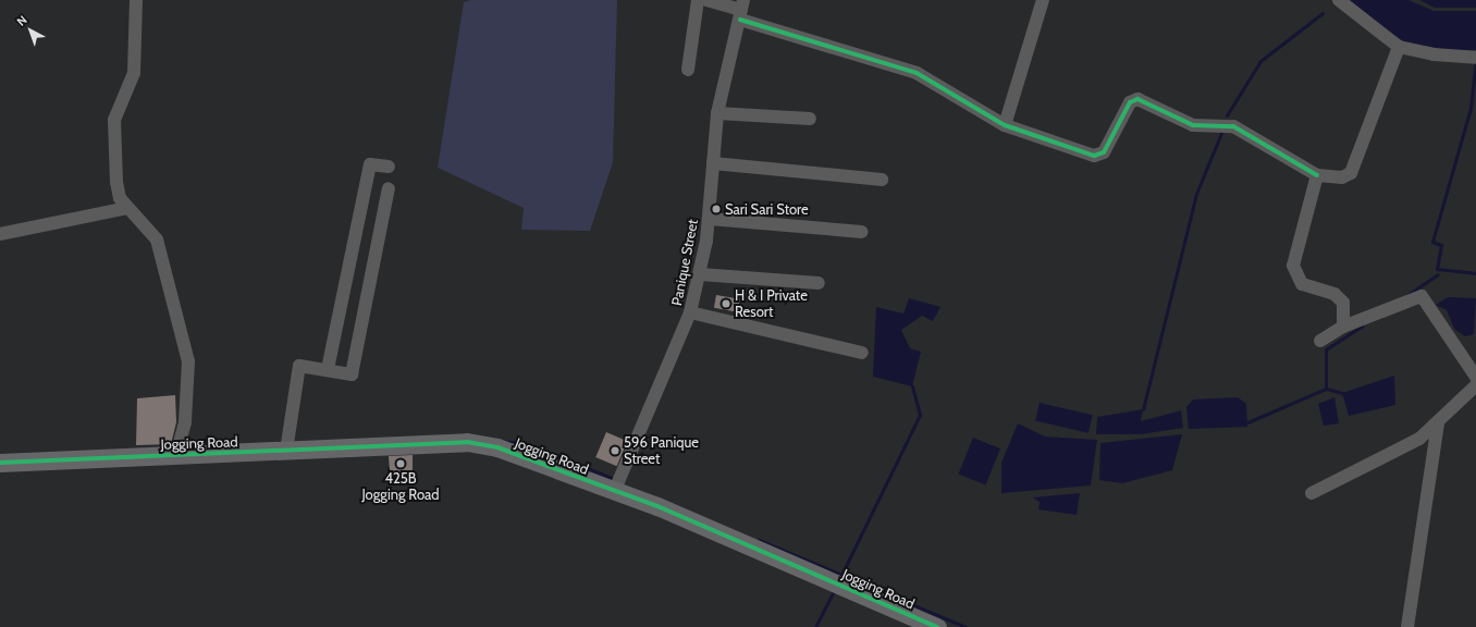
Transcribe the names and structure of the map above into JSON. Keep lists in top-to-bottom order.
{
  "streets": {
    "street": ["Panique Street", "Jogging Road"]
  },
  "crossings": [
    ["Panique Street", "Jogging Road"]
  ],
  "places": [
    "Sari Sari Store",
    "H & I Private Resort",
    "596 Panique Street",
    "425B Jogging Road"
  ],
  "north": "top left"
}
